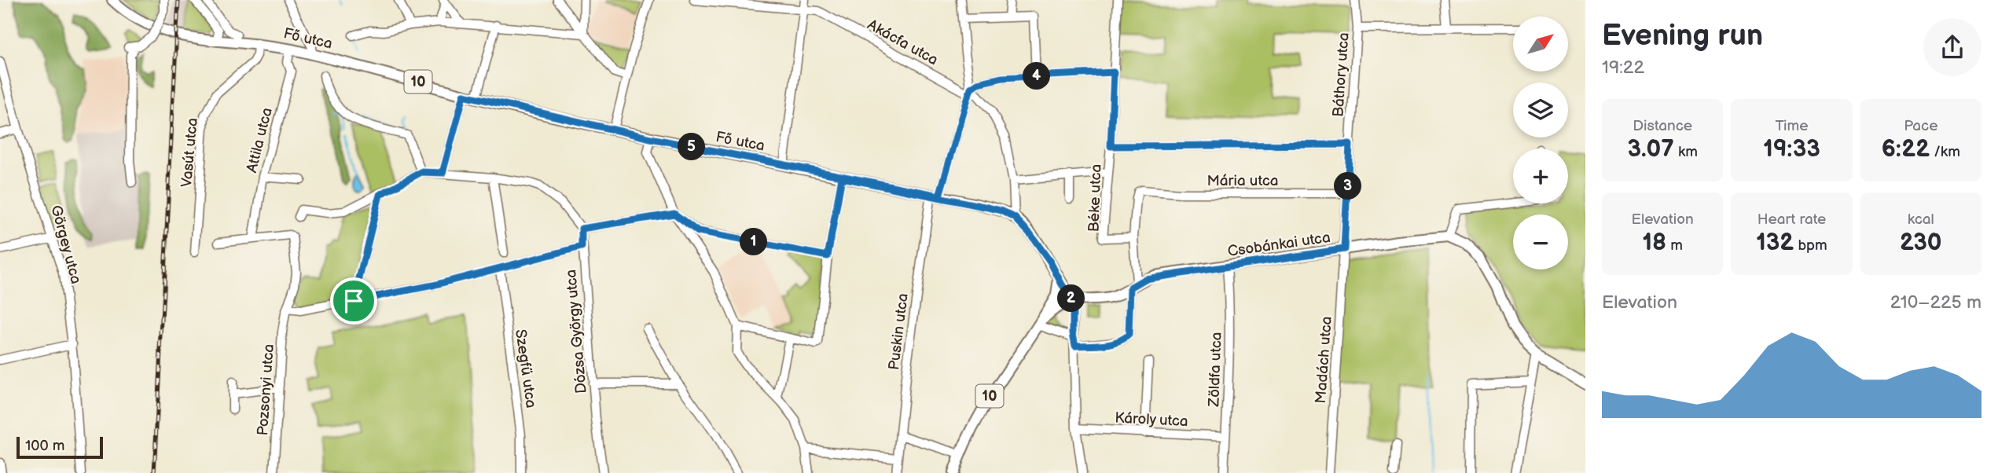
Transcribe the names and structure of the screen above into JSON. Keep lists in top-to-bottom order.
{
  "streets": {
    "main road": ["Fő utca", "10", "Csobánkai utca"],
    "street": [
      "Akácfa utca",
      "Báthory utca",
      "Attila utca",
      "Vasút utca",
      "Mária utca",
      "Béke utca",
      "Görgey utca",
      "Dózsa György utca",
      "Puskin utca",
      "Madách utca",
      "Szegfű utca",
      "Zöldfa utca",
      "Pozsonyi utca",
      "Károly utca"
    ]
  },
  "crossings": [
    ["Fő utca", "Akácfa utca"],
    ["Fő utca", "10"],
    ["Fő utca", "Attila utca"],
    ["Fő utca", "Vasút utca"],
    ["Fő utca", "Csobánkai utca"],
    ["Fő utca", "Puskin utca"],
    ["Akácfa utca", "Puskin utca"],
    ["Báthory utca", "Mária utca"],
    ["Báthory utca", "Csobánkai utca"],
    ["Báthory utca", "Madách utca"],
    ["10", "Csobánkai utca"],
    ["Attila utca", "Pozsonyi utca"],
    ["Mária utca", "Béke utca"],
    ["Csobánkai utca", "Madách utca"],
    ["Csobánkai utca", "Zöldfa utca"],
    ["Zöldfa utca", "Károly utca"]
  ],
  "scale_bar": "100 m",
  "north": "top right",
  "page": {
    "heading": ["Evening run", "19:22"],
    "map_buttons": ["+", "−"],
    "pins": [
      "4",
      "5",
      "3",
      "1",
      "2"
    ],
    "stats": [
      ["Distance", "3.07 km"],
      ["Time", "19:33"],
      ["Pace", "6:22 /km"],
      ["Elevation", "18 m"],
      ["Heart rate", "132 bpm"],
      ["kcal", "230"]
    ],
    "chart": ["Elevation", "210–225 m"],
    "scale": "100 m"
  }
}
